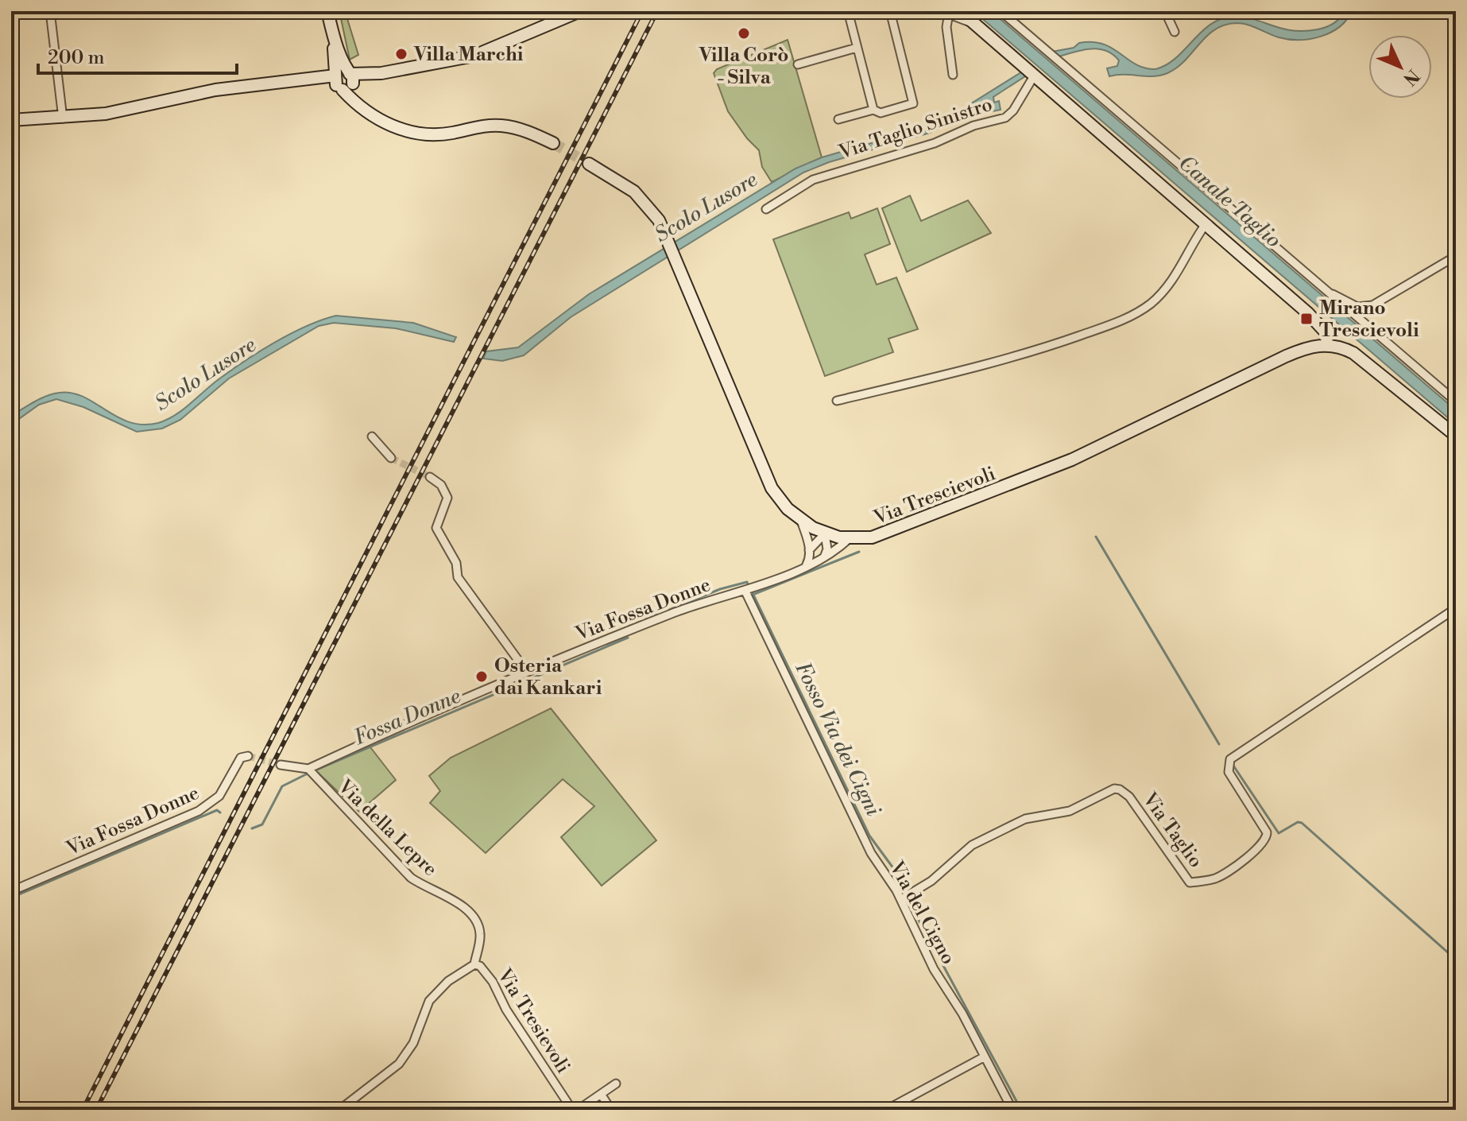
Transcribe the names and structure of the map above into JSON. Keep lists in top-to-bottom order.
{
  "streets": {
    "main road": ["Via Trescievoli"],
    "street": [
      "Via Taglio Sinistro",
      "Via Fossa Donne",
      "Via della Lepre",
      "Via Taglio",
      "Via del Cigno",
      "Via Tresievoli"
    ]
  },
  "crossings": [
    ["Via Trescievoli", "Via Fossa Donne"],
    ["Via Fossa Donne", "Via della Lepre"],
    ["Via Fossa Donne", "Via del Cigno"],
    ["Via della Lepre", "Via Tresievoli"],
    ["Via Taglio", "Via del Cigno"]
  ],
  "water": [
    "Canale Taglio",
    "Scolo Lusore",
    "Fossa Donne",
    "Fosso Via dei Cigni"
  ],
  "places": {
    "other": ["Villa Corò - Silva", "Villa Marchi", "Osteria dai Kankari"],
    "transit": ["Mirano Trescievoli"]
  },
  "scale_bar": "200 m",
  "north": "bottom right"
}
